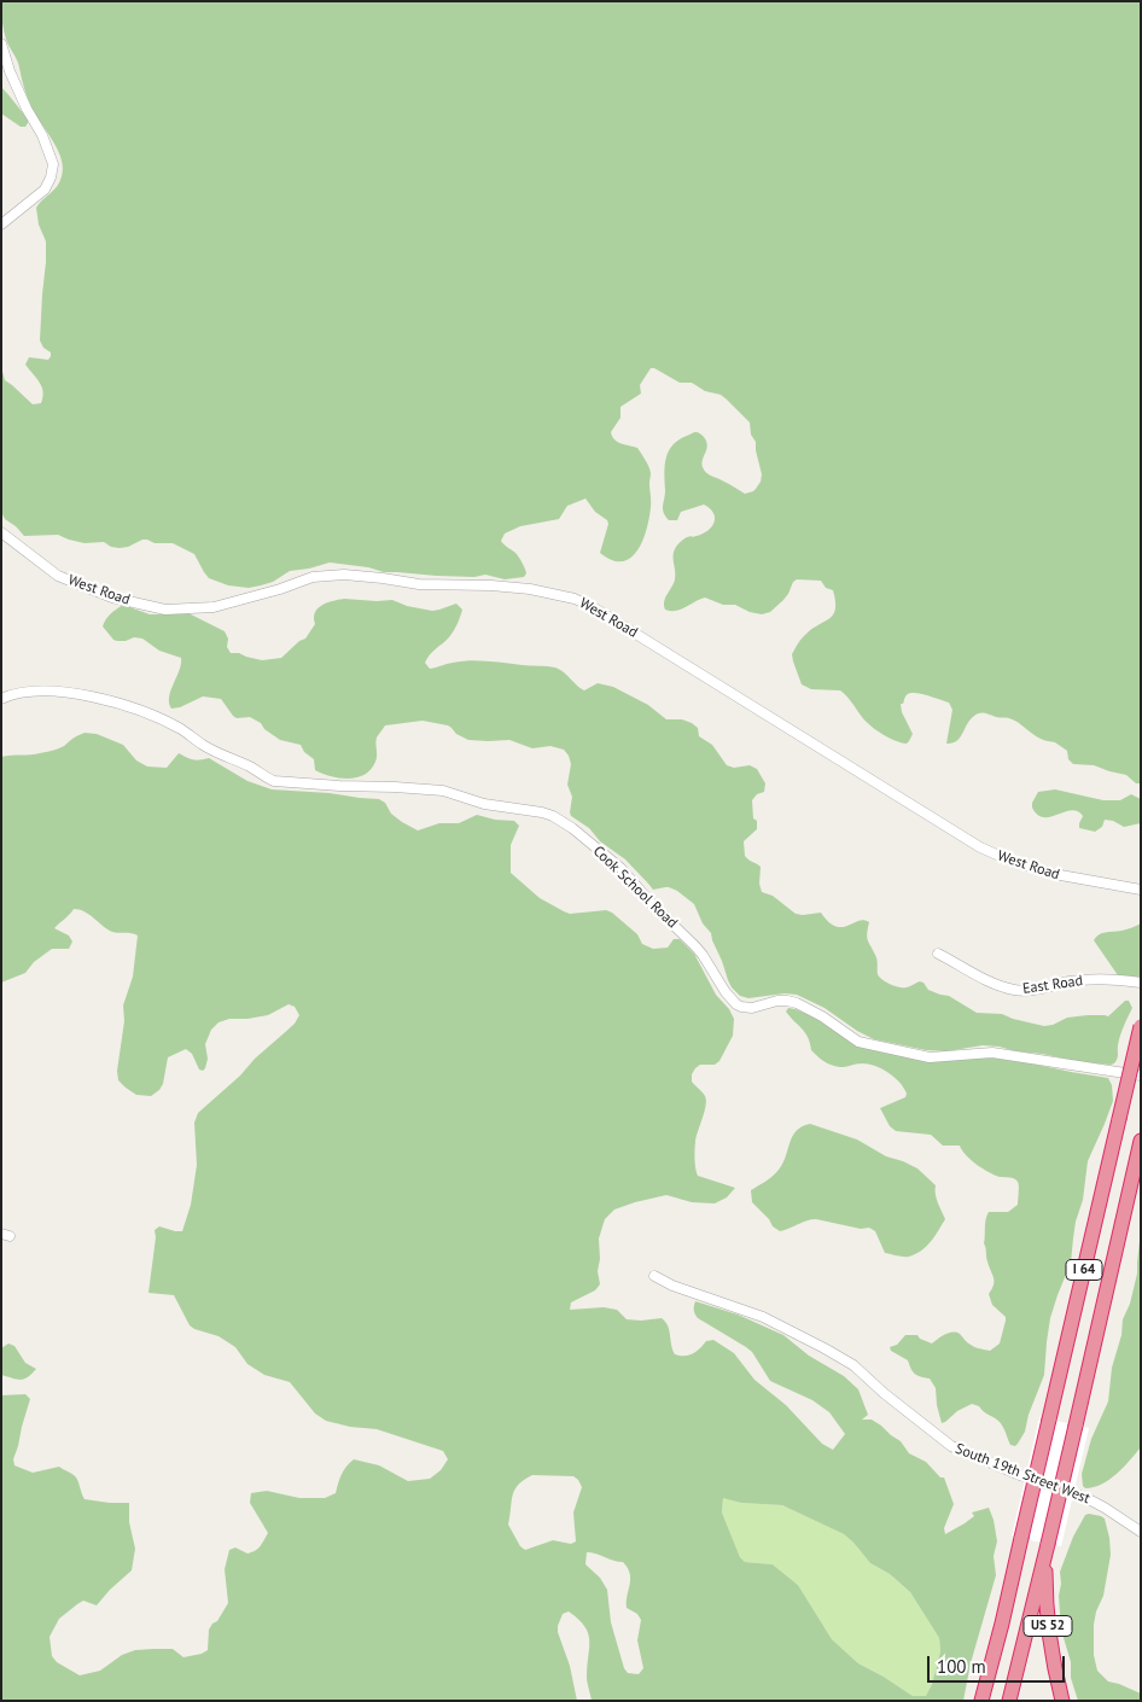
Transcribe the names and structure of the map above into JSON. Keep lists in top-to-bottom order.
{
  "streets": {
    "highway": ["I 64", "US 52"],
    "street": [
      "West Road",
      "Cook School Road",
      "East Road",
      "South 19th Street West"
    ]
  },
  "crossings": [
    ["I 64", "US 52"]
  ],
  "scale_bar": "100 m"
}
